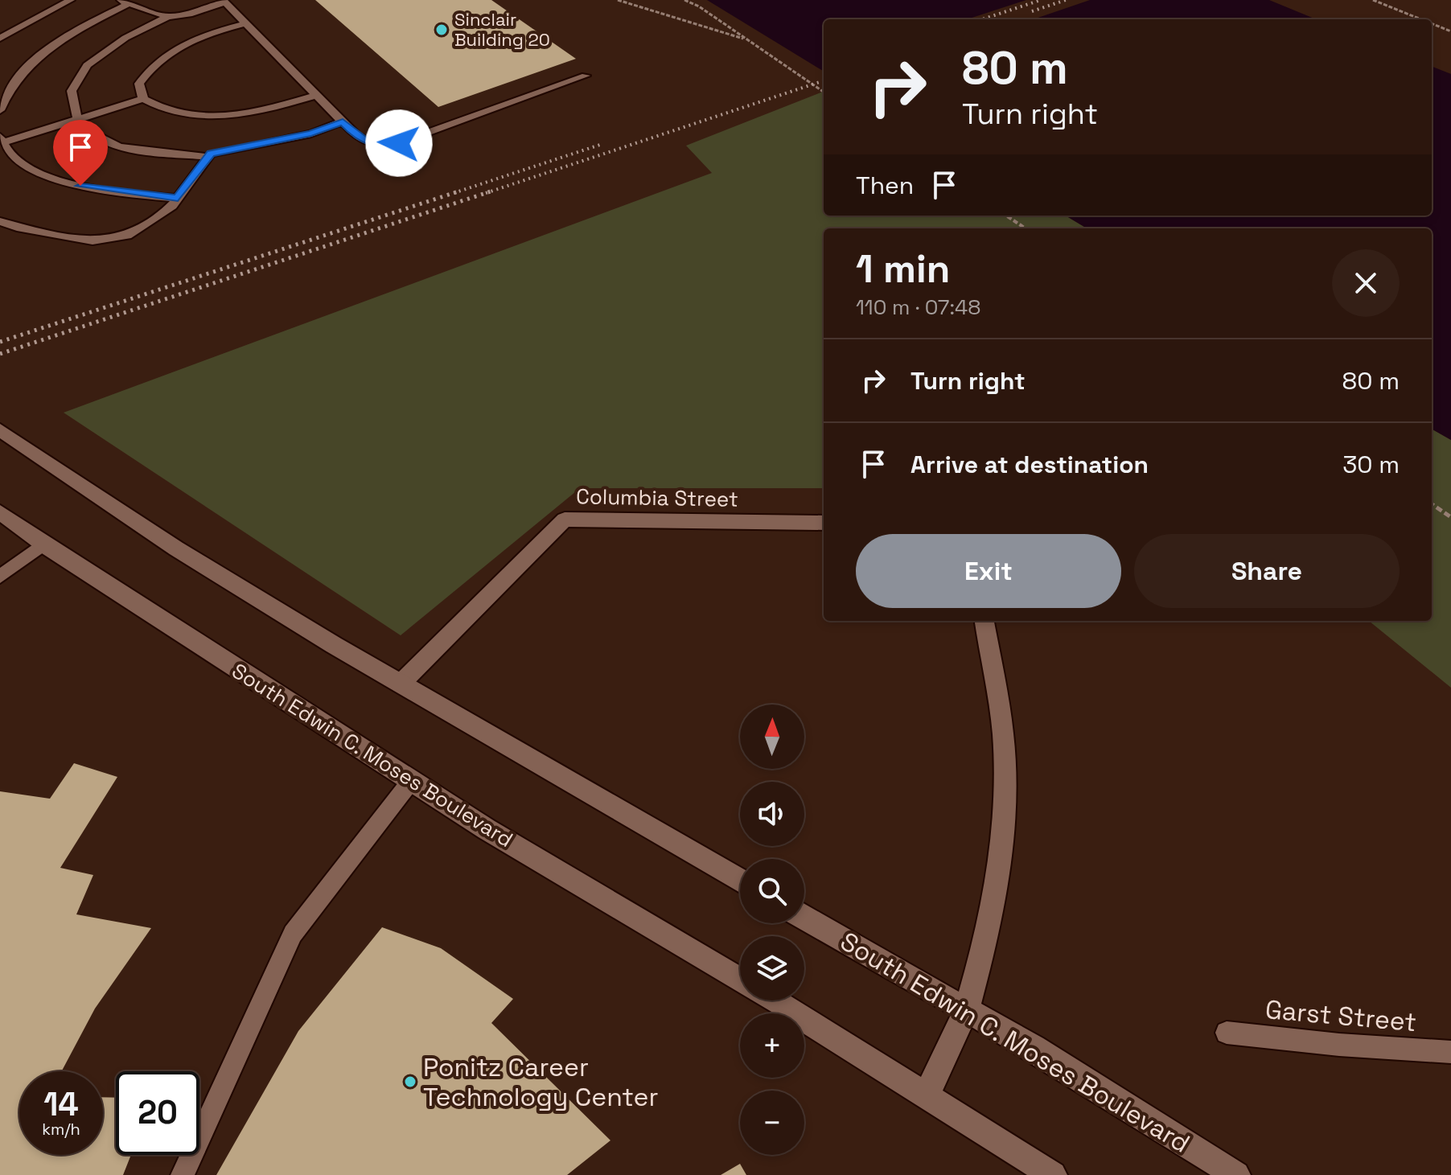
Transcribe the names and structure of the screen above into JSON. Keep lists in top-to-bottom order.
{
  "streets": {
    "main road": ["Columbia Street", "South Edwin C. Moses Boulevard"],
    "lane": ["Garst Street"]
  },
  "places": ["Sinclair Building 20", "Ponitz Career Technology Center"],
  "north": "top",
  "page": {
    "turn": ["80 m", "Turn right"],
    "then": "Then",
    "heading": ["1 min", "110 m · 07:48"],
    "list": [
      {
        "name": "Turn right",
        "value": "80 m"
      },
      {
        "name": "Arrive at destination",
        "value": "30 m"
      }
    ],
    "buttons": ["Exit", "Share"],
    "map_buttons": ["+", "−"],
    "speed": "14 km/h",
    "limit": "20"
  }
}
